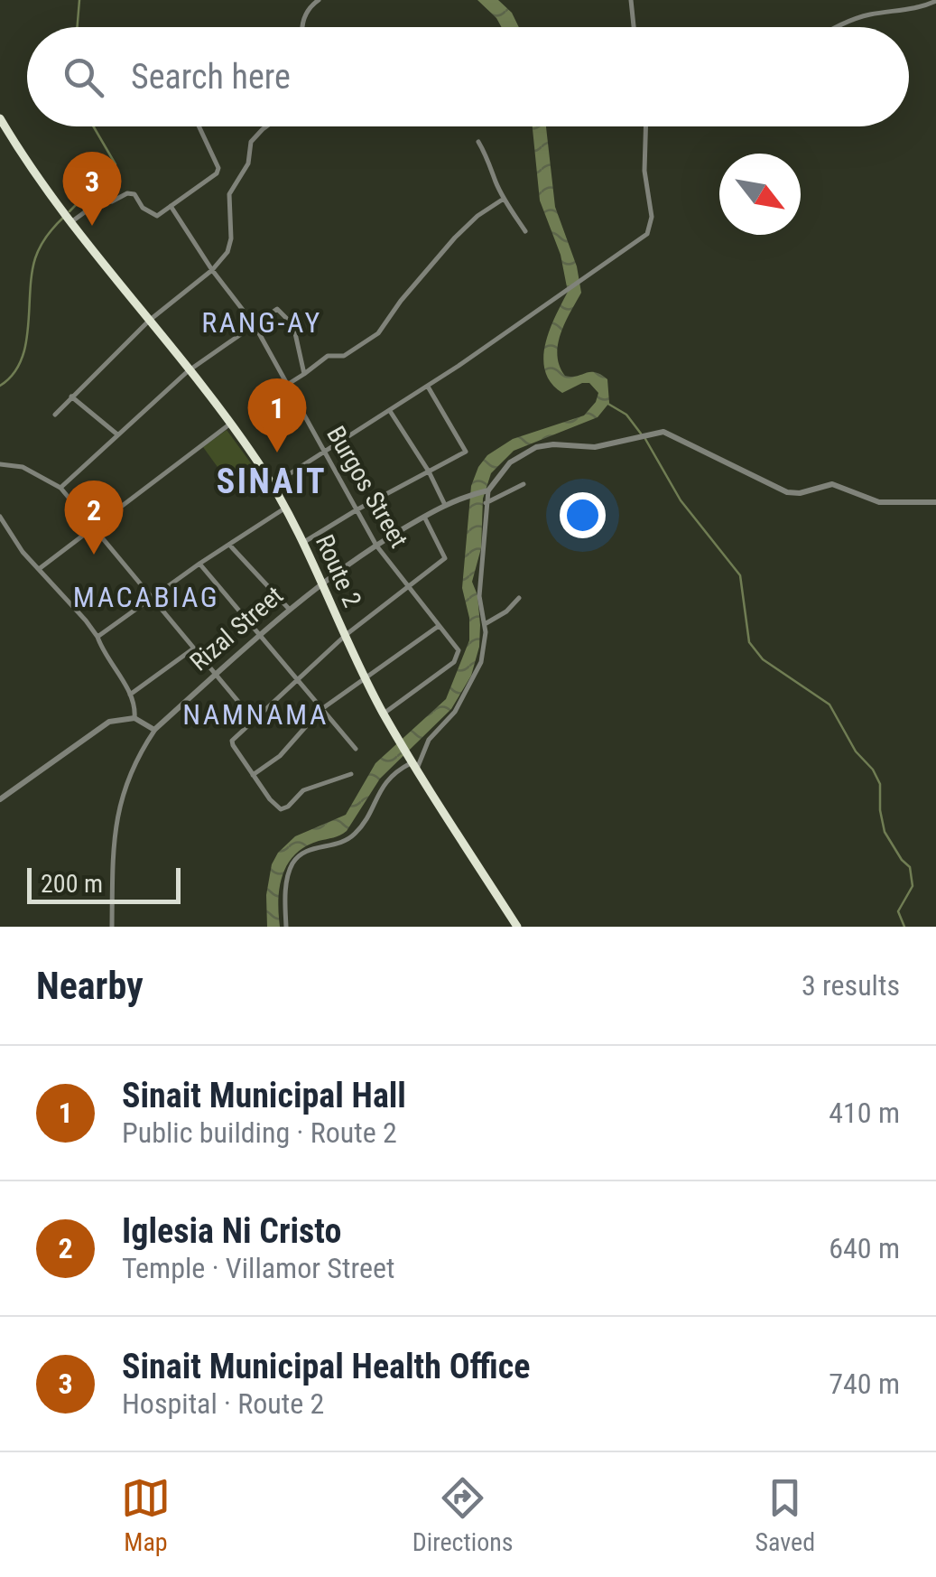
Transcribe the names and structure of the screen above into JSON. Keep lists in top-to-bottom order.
{
  "streets": {
    "highway": ["Route 2"],
    "street": ["Burgos Street", "Rizal Street"]
  },
  "crossings": [
    ["Burgos Street", "Route 2"],
    ["Burgos Street", "Rizal Street"],
    ["Route 2", "Rizal Street"]
  ],
  "districts": [
    "RANG-AY",
    "SINAIT",
    "MACABIAG",
    "NAMNAMA"
  ],
  "scale_bar": "200 m",
  "north": "bottom right",
  "page": {
    "search": "Search here",
    "pins": ["3", "1", "2"],
    "scale": "200 m",
    "heading": ["Nearby", "3 results"],
    "list": [
      {
        "mark": "1",
        "name": "Sinait Municipal Hall",
        "note": "Public building · Route 2",
        "value": "410 m"
      },
      {
        "mark": "2",
        "name": "Iglesia Ni Cristo",
        "note": "Temple · Villamor Street",
        "value": "640 m"
      },
      {
        "mark": "3",
        "name": "Sinait Municipal Health Office",
        "note": "Hospital · Route 2",
        "value": "740 m"
      }
    ],
    "nav": ["Map", "Directions", "Saved"]
  }
}
